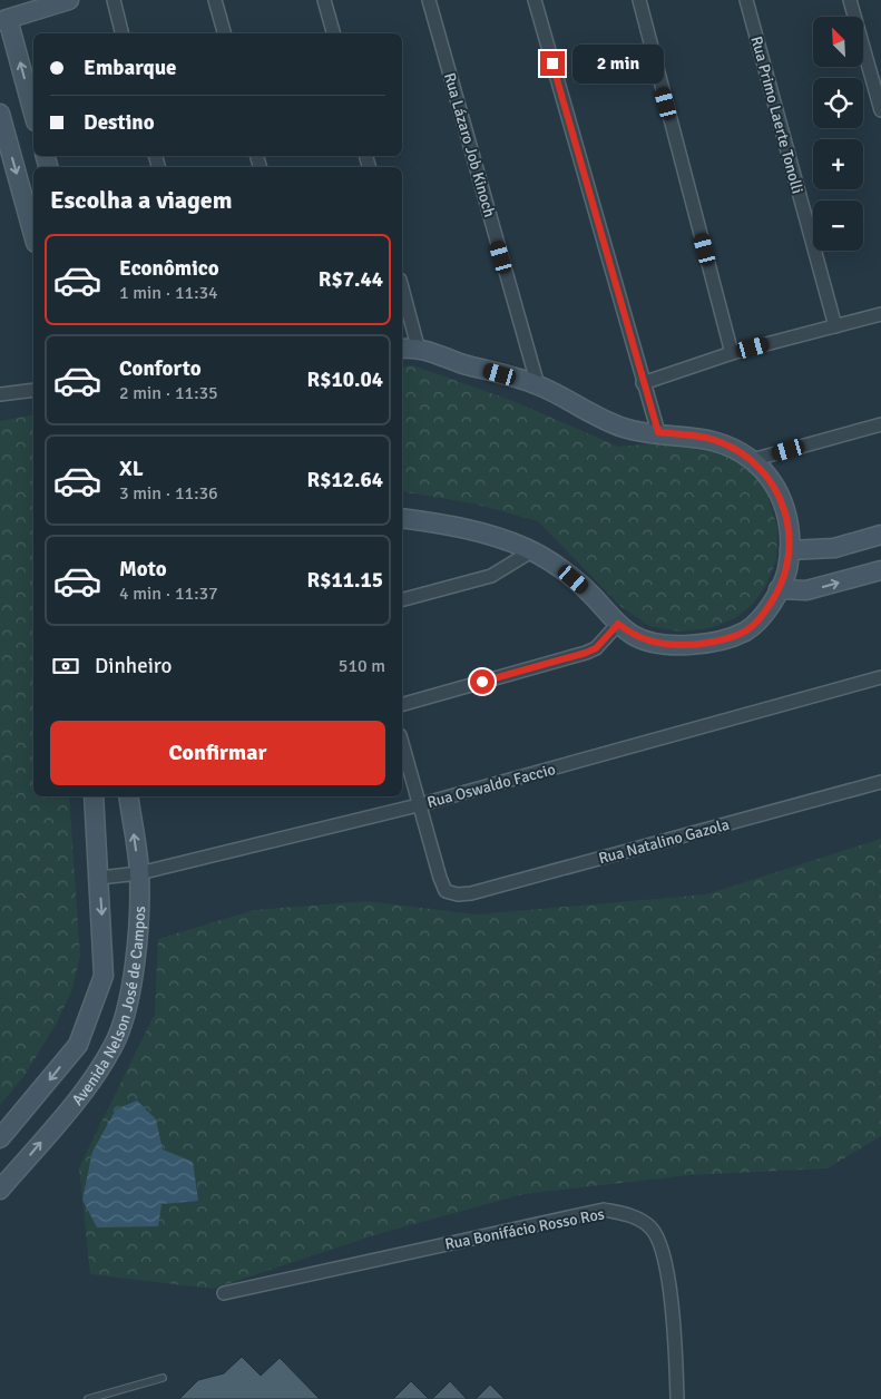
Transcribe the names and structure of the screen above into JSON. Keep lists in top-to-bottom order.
{
  "streets": {
    "main road": ["Avenida Nelson José de Campos"],
    "street": [
      "Rua Primo Laerte Tonolli",
      "Rua Lázaro Job Kinoch",
      "Rua Oswaldo Faccio",
      "Rua Natalino Gazola",
      "Rua Bonifácio Rosso Ros"
    ]
  },
  "crossings": [
    ["Rua Oswaldo Faccio", "Rua Natalino Gazola"],
    ["Rua Oswaldo Faccio", "Avenida Nelson José de Campos"]
  ],
  "north": "top left",
  "page": {
    "map_buttons": ["+", "−"],
    "banner": ["Embarque", "Destino"],
    "bubble": "2 min",
    "heading": "Escolha a viagem",
    "list": [
      {
        "name": "Econômico",
        "note": "1 min · 11:34",
        "value": "R$7.44"
      },
      {
        "name": "Conforto",
        "note": "2 min · 11:35",
        "value": "R$10.04"
      },
      {
        "name": "XL",
        "note": "3 min · 11:36",
        "value": "R$12.64"
      },
      {
        "name": "Moto",
        "note": "4 min · 11:37",
        "value": "R$11.15"
      }
    ],
    "pay": ["Dinheiro", "510 m"],
    "buttons": "Confirmar"
  }
}
